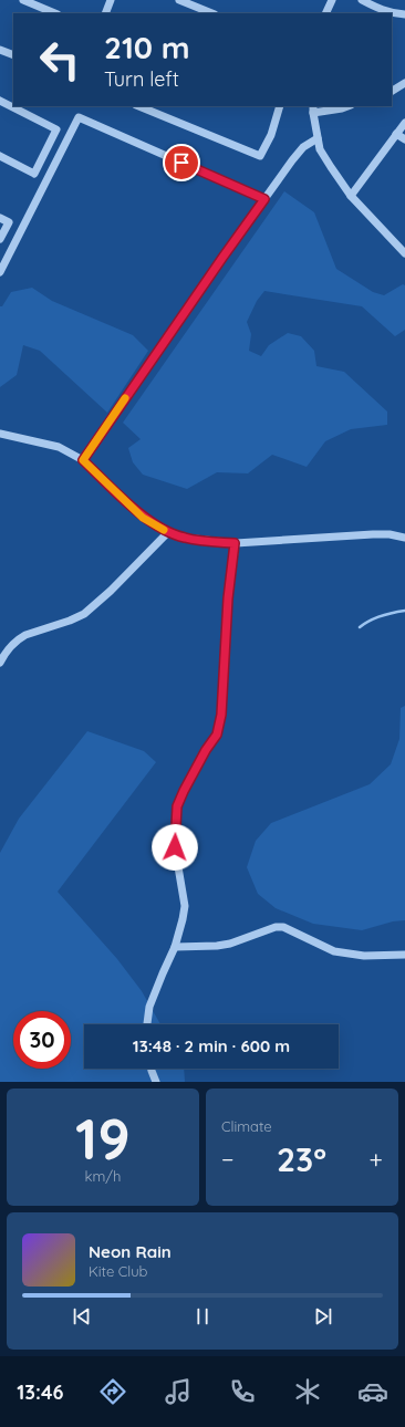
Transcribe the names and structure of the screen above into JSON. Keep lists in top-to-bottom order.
{
  "page": {
    "turn": ["210 m", "Turn left"],
    "limit": "30",
    "trip": "13:48 · 2 min · 600 m",
    "tile": [
      ["19", "km/h"],
      "Climate"
    ],
    "heat": ["−", "23°", "+"],
    "song": ["Neon Rain", "Kite Club"],
    "tabs": "13:46"
  }
}
